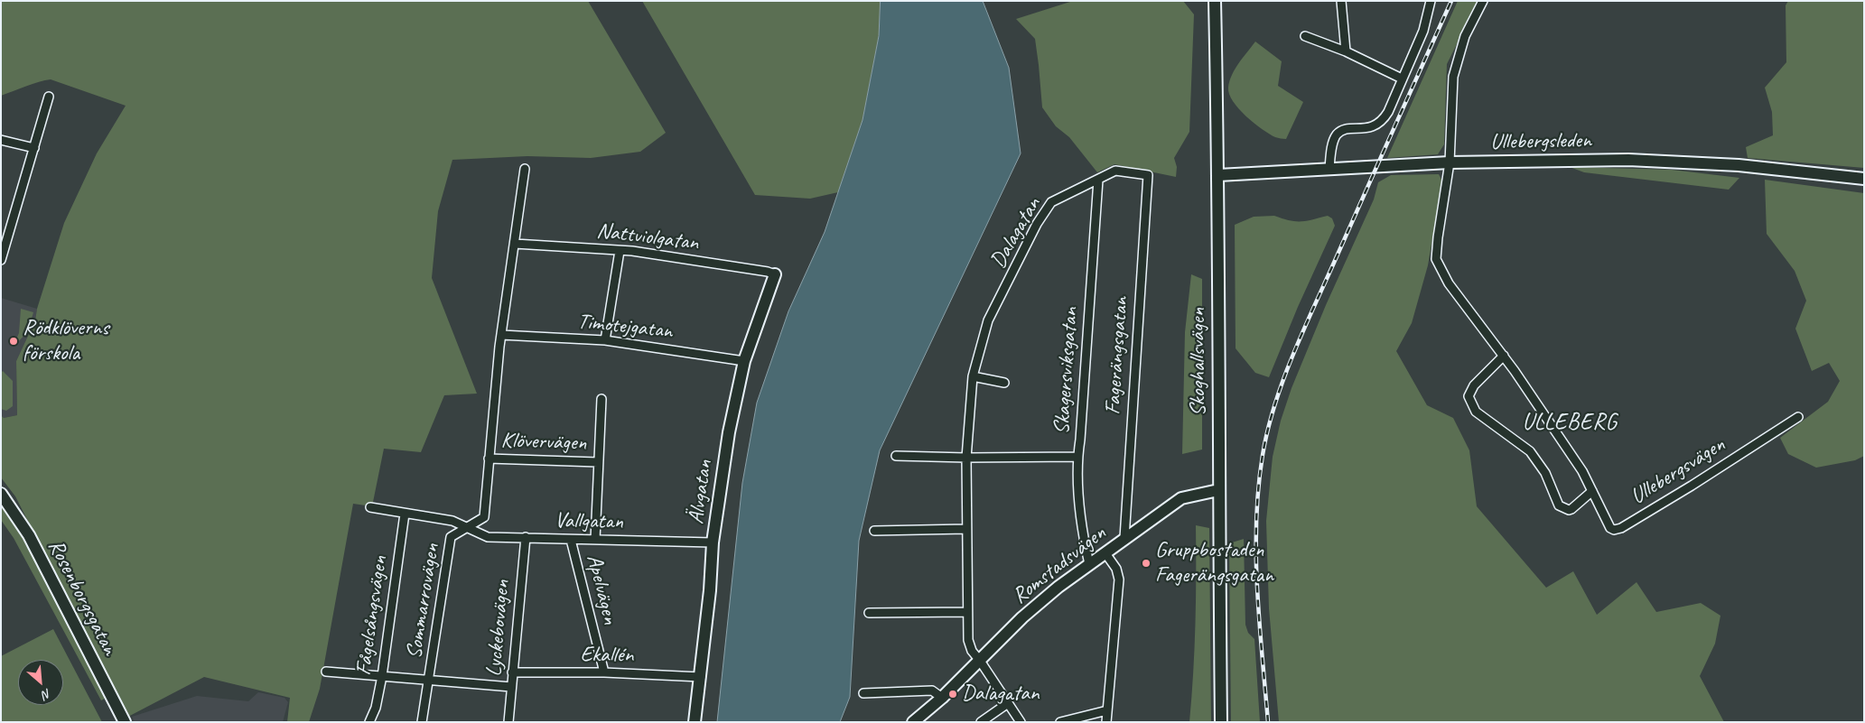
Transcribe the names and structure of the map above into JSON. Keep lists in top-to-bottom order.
{
  "streets": {
    "main road": [
      "Ullebergsleden",
      "Skoghallsvägen",
      "Älvgatan",
      "Romstadsvägen",
      "Rosenborgsgatan"
    ],
    "street": [
      "Dalagatan",
      "Nattviolgatan",
      "Timotejgatan",
      "Fagerängsgatan",
      "Skagersviksgatan",
      "Klövervägen",
      "Ullebergsvägen",
      "Vallgatan",
      "Apelvägen",
      "Sommarrovägen",
      "Fågelsångsvägen",
      "Lyckebovägen",
      "Ekallén"
    ]
  },
  "crossings": [
    ["Ullebergsleden", "Skoghallsvägen"],
    ["Ullebergsleden", "Ullebergsvägen"],
    ["Dalagatan", "Fagerängsgatan"],
    ["Dalagatan", "Skagersviksgatan"],
    ["Dalagatan", "Romstadsvägen"],
    ["Nattviolgatan", "Älvgatan"],
    ["Nattviolgatan", "Sommarrovägen"],
    ["Timotejgatan", "Älvgatan"],
    ["Timotejgatan", "Sommarrovägen"],
    ["Fagerängsgatan", "Romstadsvägen"],
    ["Skoghallsvägen", "Romstadsvägen"],
    ["Skagersviksgatan", "Romstadsvägen"],
    ["Klövervägen", "Sommarrovägen"],
    ["Älvgatan", "Vallgatan"],
    ["Älvgatan", "Ekallén"],
    ["Vallgatan", "Apelvägen"],
    ["Vallgatan", "Sommarrovägen"],
    ["Vallgatan", "Fågelsångsvägen"],
    ["Vallgatan", "Lyckebovägen"],
    ["Apelvägen", "Ekallén"],
    ["Lyckebovägen", "Ekallén"]
  ],
  "districts": ["ULLEBERG"],
  "places": ["Rödklöverns förskola", "Gruppbostaden Fagerängsgatan", "Dalagatan"],
  "north": "bottom right"
}
